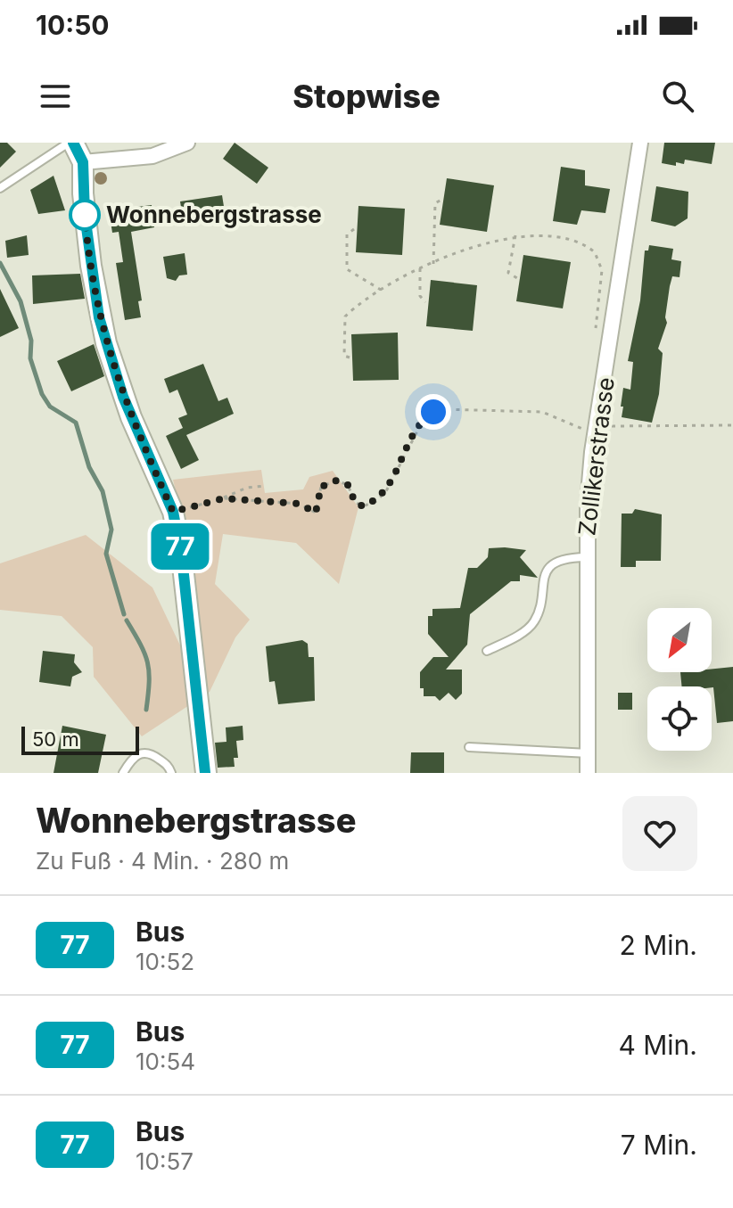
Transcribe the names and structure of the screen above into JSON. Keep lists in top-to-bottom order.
{
  "streets": {
    "street": ["Zollikerstrasse"]
  },
  "places": ["Wonnebergstrasse"],
  "lines": ["bus line 77"],
  "scale_bar": "50 m",
  "north": "bottom left",
  "page": {
    "status": "10:50",
    "header": "Stopwise",
    "on_map": "77",
    "scale": "50 m",
    "heading": ["Wonnebergstrasse", "Zu Fuß · 4 Min. · 280 m"],
    "list": [
      {
        "mark": "77",
        "name": "Bus",
        "note": "10:52",
        "value": "2 Min."
      },
      {
        "mark": "77",
        "name": "Bus",
        "note": "10:54",
        "value": "4 Min."
      },
      {
        "mark": "77",
        "name": "Bus",
        "note": "10:57",
        "value": "7 Min."
      }
    ]
  }
}
